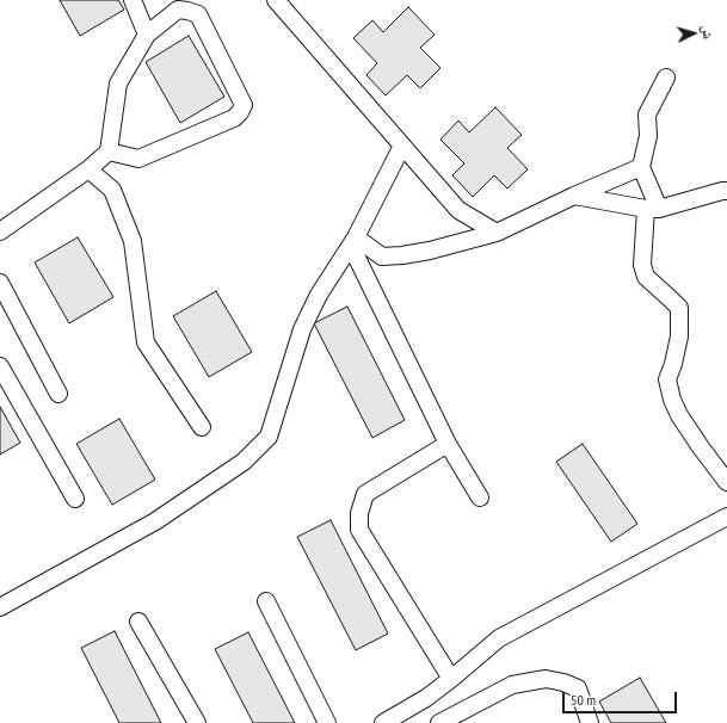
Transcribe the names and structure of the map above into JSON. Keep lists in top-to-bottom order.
{
  "scale_bar": "50 m",
  "north": "right"
}
